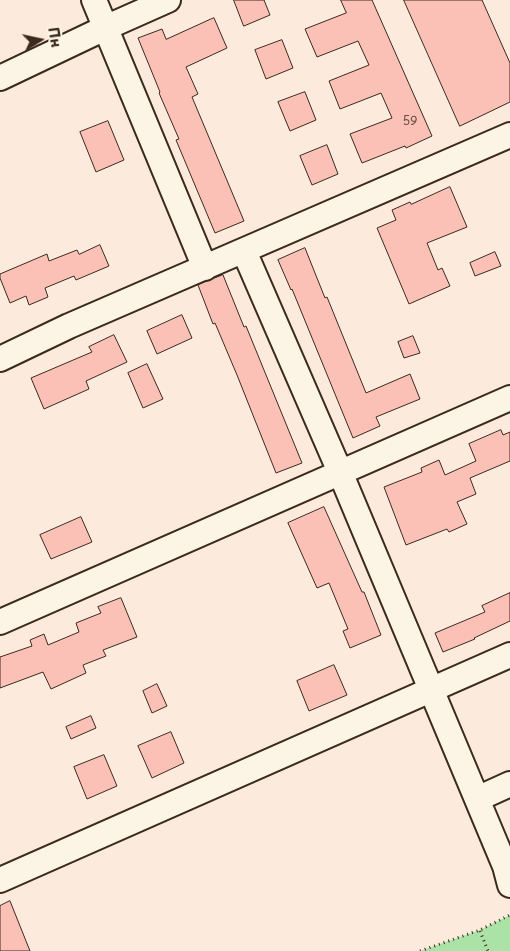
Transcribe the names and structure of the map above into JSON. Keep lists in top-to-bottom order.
{
  "house_numbers": ["59"],
  "north": "right"
}
